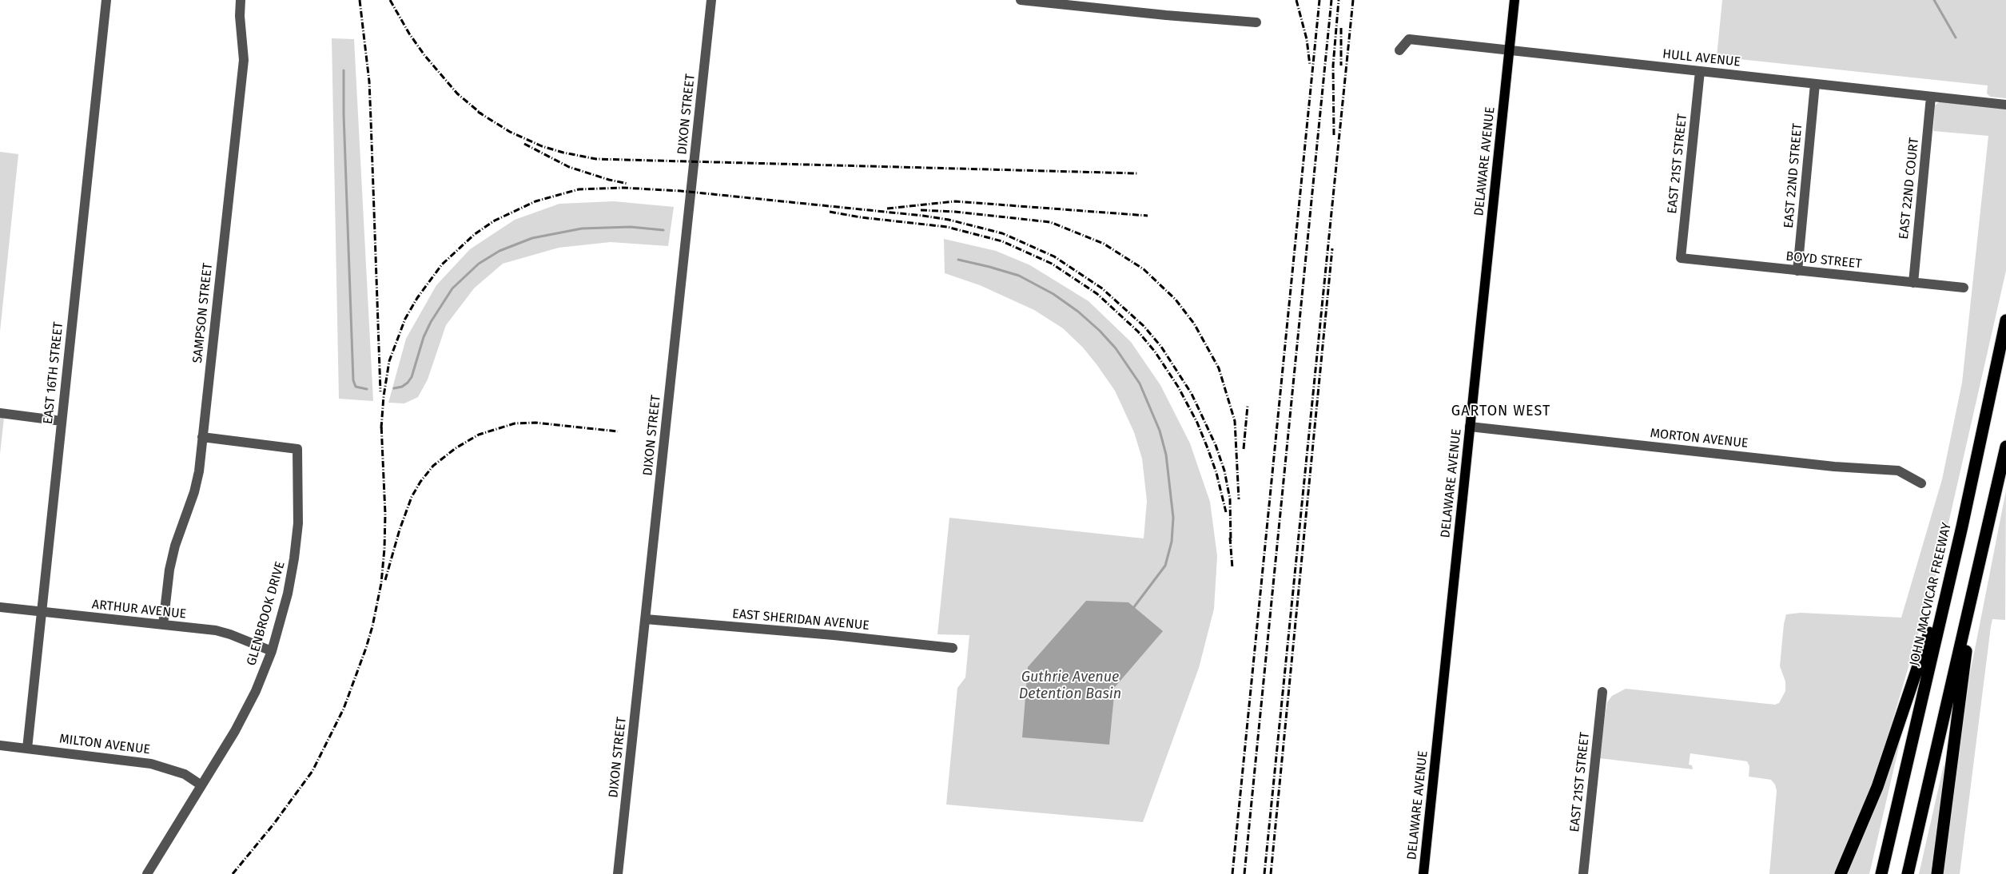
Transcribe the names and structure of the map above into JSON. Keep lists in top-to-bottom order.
{
  "streets": {
    "highway": ["JOHN MACVICAR FREEWAY"],
    "main road": ["DELAWARE AVENUE"],
    "street": [
      "HULL AVENUE",
      "DIXON STREET",
      "EAST 21ST STREET",
      "EAST 22ND STREET",
      "EAST 22ND COURT",
      "BOYD STREET",
      "SAMPSON STREET",
      "EAST 16TH STREET",
      "MORTON AVENUE",
      "ARTHUR AVENUE",
      "GLENBROOK DRIVE",
      "EAST SHERIDAN AVENUE",
      "MILTON AVENUE"
    ]
  },
  "crossings": [
    ["HULL AVENUE", "DELAWARE AVENUE"],
    ["HULL AVENUE", "EAST 21ST STREET"],
    ["HULL AVENUE", "EAST 22ND STREET"],
    ["HULL AVENUE", "EAST 22ND COURT"],
    ["DIXON STREET", "EAST SHERIDAN AVENUE"],
    ["DELAWARE AVENUE", "MORTON AVENUE"],
    ["EAST 21ST STREET", "BOYD STREET"],
    ["EAST 22ND STREET", "BOYD STREET"],
    ["EAST 22ND COURT", "BOYD STREET"],
    ["SAMPSON STREET", "ARTHUR AVENUE"],
    ["SAMPSON STREET", "GLENBROOK DRIVE"],
    ["EAST 16TH STREET", "ARTHUR AVENUE"],
    ["EAST 16TH STREET", "MILTON AVENUE"],
    ["ARTHUR AVENUE", "GLENBROOK DRIVE"],
    ["GLENBROOK DRIVE", "MILTON AVENUE"]
  ],
  "districts": ["GARTON WEST"],
  "water": ["Guthrie Avenue Detention Basin"]
}
